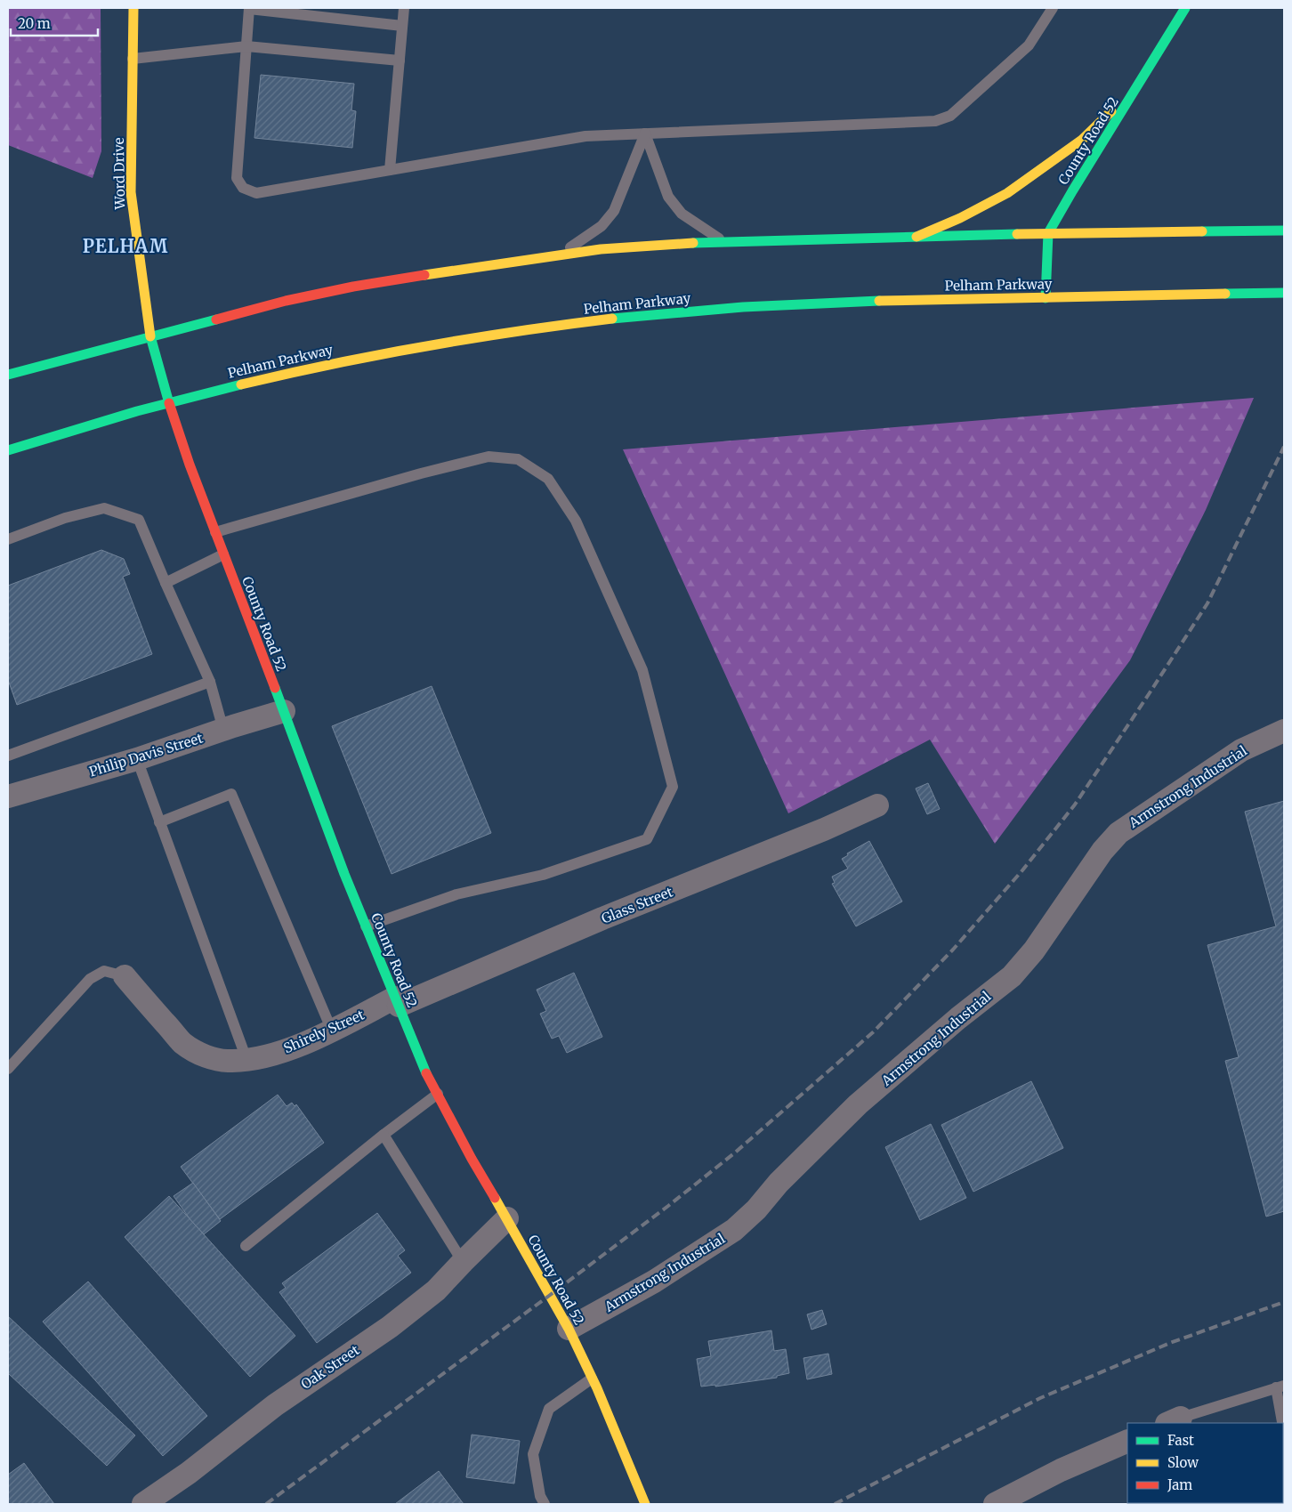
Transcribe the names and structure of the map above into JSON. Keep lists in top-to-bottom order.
{
  "streets": {
    "main road": ["County Road 52", "Word Drive", "Pelham Parkway"],
    "street": [
      "Philip Davis Street",
      "Armstrong Industrial",
      "Glass Street",
      "Shirely Street",
      "Oak Street"
    ]
  },
  "crossings": [
    ["County Road 52", "Word Drive"],
    ["County Road 52", "Pelham Parkway"],
    ["County Road 52", "Philip Davis Street"],
    ["County Road 52", "Armstrong Industrial"],
    ["County Road 52", "Glass Street"],
    ["County Road 52", "Shirely Street"],
    ["County Road 52", "Oak Street"],
    ["Word Drive", "Pelham Parkway"],
    ["Glass Street", "Shirely Street"]
  ],
  "districts": ["PELHAM"],
  "legend": ["Fast", "Slow", "Jam"],
  "scale_bar": "20 m"
}
